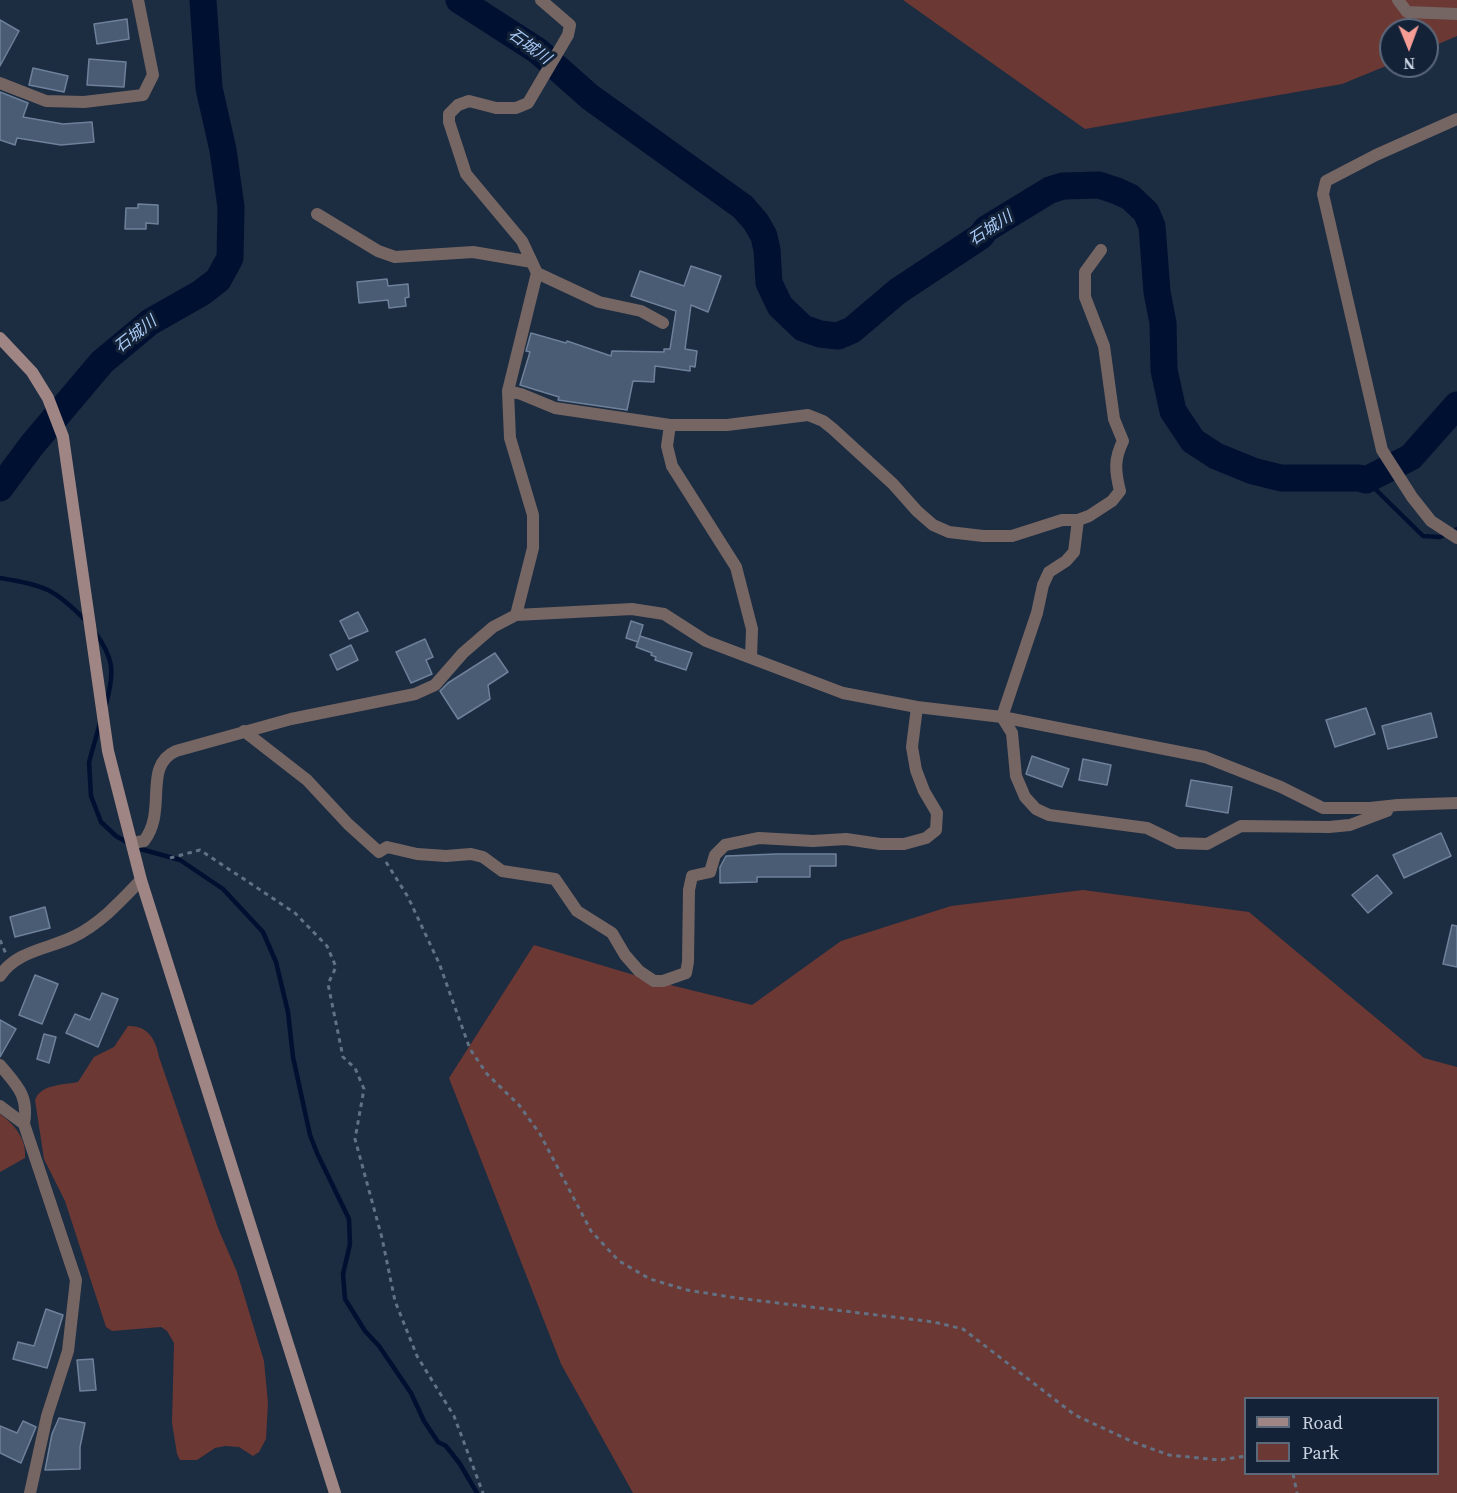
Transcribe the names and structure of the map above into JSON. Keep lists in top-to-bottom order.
{
  "water": ["石城川"],
  "legend": ["Road", "Park"],
  "north": "bottom"
}
